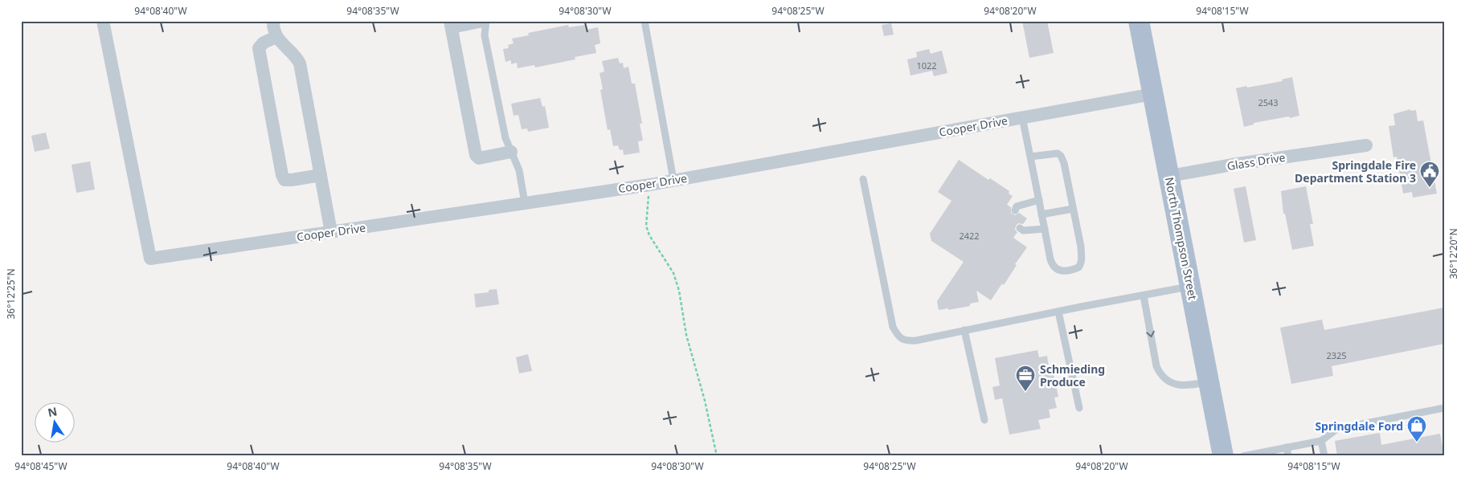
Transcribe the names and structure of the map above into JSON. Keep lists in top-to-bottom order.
{
  "streets": {
    "main road": ["North Thompson Street"],
    "street": ["Cooper Drive", "Glass Drive"]
  },
  "crossings": [
    ["Cooper Drive", "North Thompson Street"],
    ["Glass Drive", "North Thompson Street"]
  ],
  "places": {
    "public building": ["Springdale Fire Department Station 3"],
    "office": ["Schmieding Produce"],
    "shop": ["Springdale Ford"]
  },
  "house_numbers": [
    "1022",
    "2543",
    "2422",
    "2325"
  ],
  "north": "top",
  "coordinates": [
    "94°08'40\"W",
    "94°08'35\"W",
    "94°08'30\"W",
    "94°08'25\"W",
    "94°08'20\"W",
    "94°08'15\"W",
    "36°12'20\"N",
    "36°12'25\"N",
    "94°08'45\"W"
  ]
}
